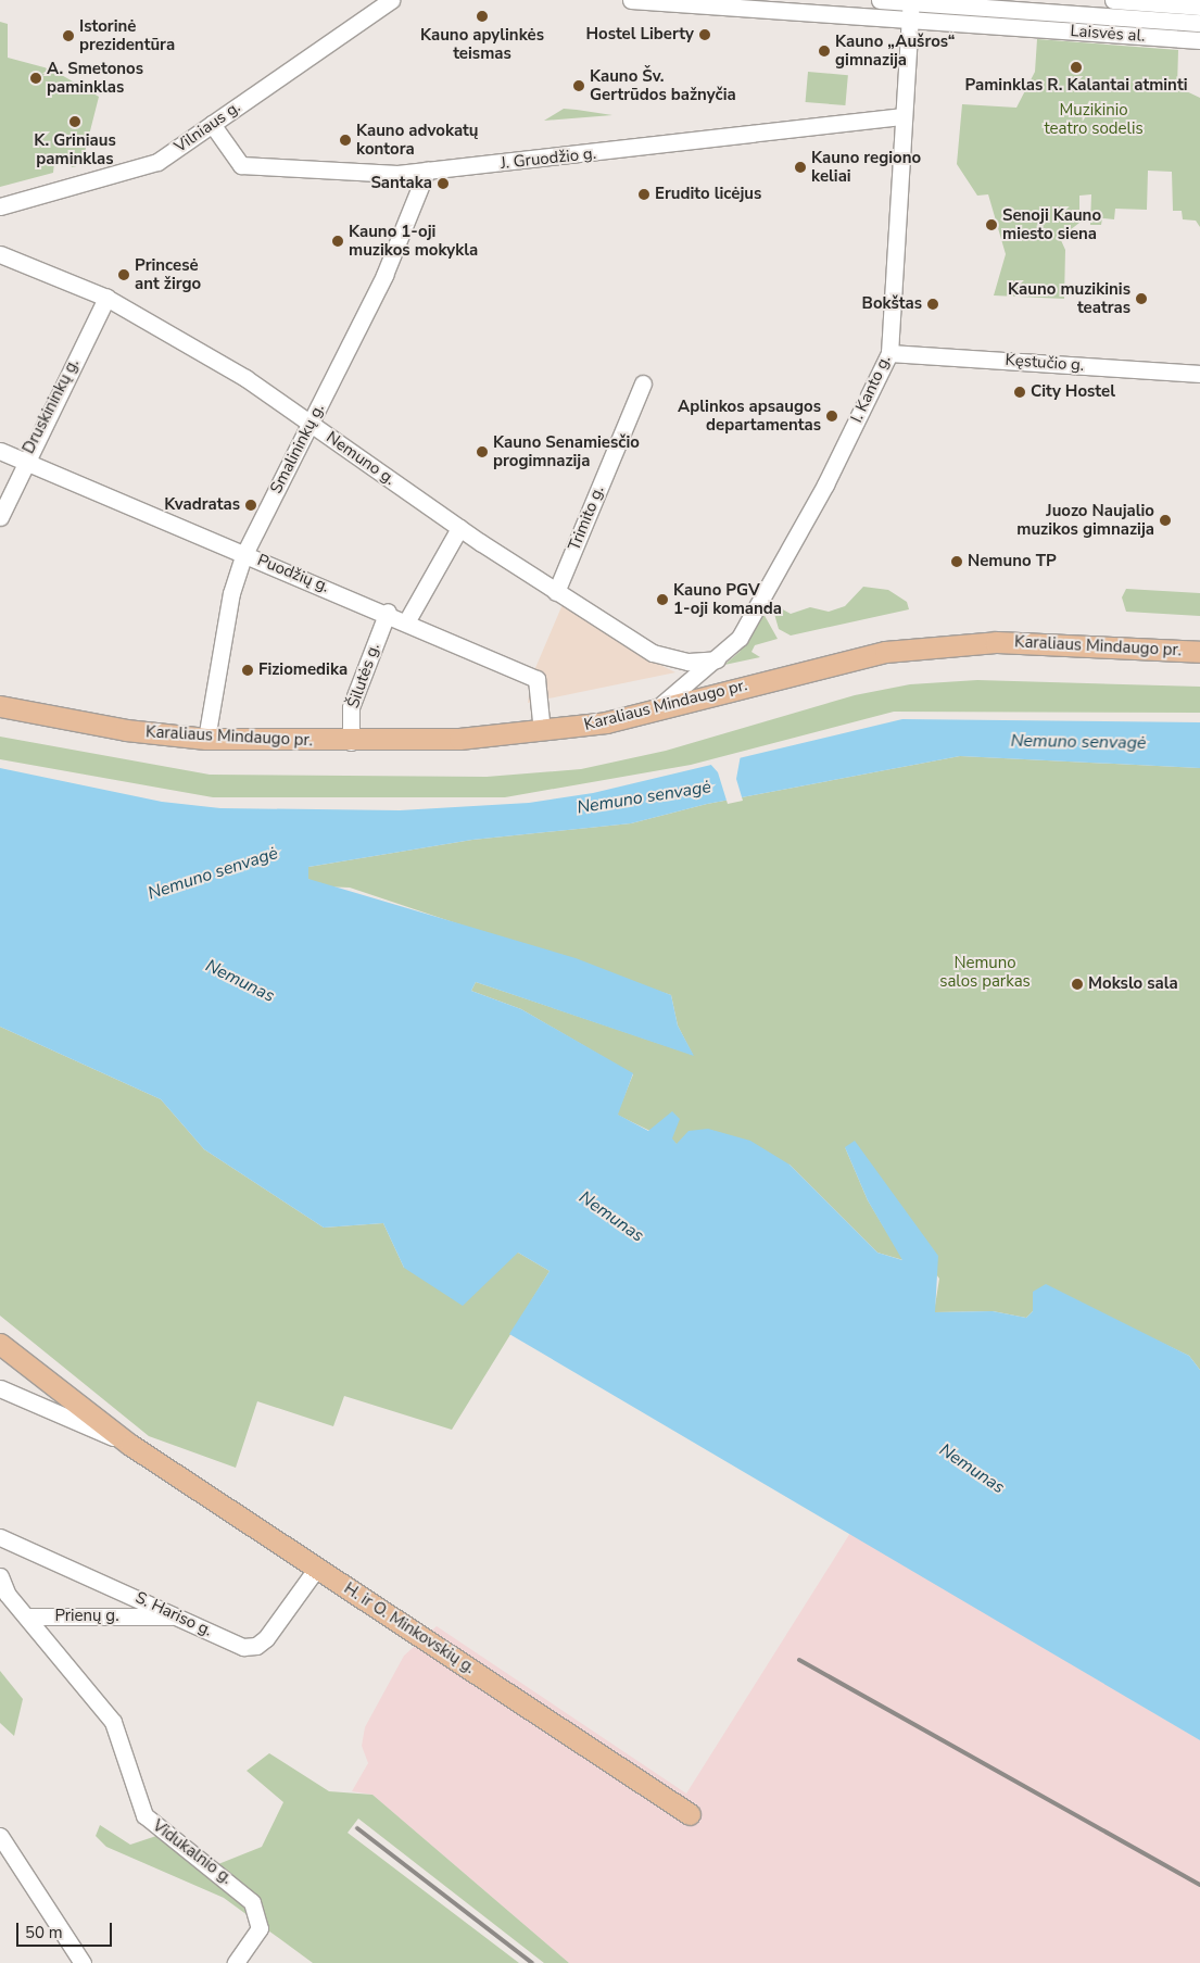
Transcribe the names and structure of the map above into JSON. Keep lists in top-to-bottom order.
{
  "streets": {
    "main road": ["Karaliaus Mindaugo pr.", "H. ir O. Minkovskių g."],
    "street": [
      "Laisvės al.",
      "Vilniaus g.",
      "J. Gruodžio g.",
      "Kęstučio g.",
      "I. Kanto g.",
      "Druskininkų g.",
      "Smalininkų g.",
      "Nemuno g.",
      "Trimito g.",
      "Puodžių g.",
      "Šilutės g.",
      "S. Hariso g.",
      "Prienų g.",
      "Vidukalnio g."
    ]
  },
  "crossings": [
    ["Laisvės al.", "I. Kanto g."],
    ["Vilniaus g.", "J. Gruodžio g."],
    ["J. Gruodžio g.", "I. Kanto g."],
    ["J. Gruodžio g.", "Smalininkų g."],
    ["Kęstučio g.", "I. Kanto g."],
    ["I. Kanto g.", "Nemuno g."],
    ["I. Kanto g.", "Karaliaus Mindaugo pr."],
    ["Druskininkų g.", "Nemuno g."],
    ["Druskininkų g.", "Puodžių g."],
    ["Smalininkų g.", "Nemuno g."],
    ["Smalininkų g.", "Puodžių g."],
    ["Smalininkų g.", "Karaliaus Mindaugo pr."],
    ["Nemuno g.", "Trimito g."],
    ["Puodžių g.", "Karaliaus Mindaugo pr."],
    ["Puodžių g.", "Šilutės g."],
    ["Karaliaus Mindaugo pr.", "Šilutės g."],
    ["S. Hariso g.", "Prienų g."],
    ["S. Hariso g.", "H. ir O. Minkovskių g."],
    ["Prienų g.", "Vidukalnio g."]
  ],
  "water": ["Nemuno senvagė", "Nemunas"],
  "parks": ["Muzikinio teatro sodelis", "Nemuno salos parkas"],
  "places": [
    "Kauno apylinkės teismas",
    "Hostel Liberty",
    "Istorinė prezidentūra",
    "Kauno „Aušros“ gimnazija",
    "Paminklas R. Kalantai atminti",
    "A. Smetonos paminklas",
    "Kauno Šv. Gertrūdos bažnyčia",
    "K. Griniaus paminklas",
    "Kauno advokatų kontora",
    "Kauno regiono keliai",
    "Santaka",
    "Erudito licėjus",
    "Senoji Kauno miesto siena",
    "Kauno 1-oji muzikos mokykla",
    "Princesė ant žirgo",
    "Kauno muzikinis teatras",
    "Bokštas",
    "City Hostel",
    "Aplinkos apsaugos departamentas",
    "Kauno Senamiesčio progimnazija",
    "Kvadratas",
    "Juozo Naujalio muzikos gimnazija",
    "Nemuno TP",
    "Kauno PGV 1-oji komanda",
    "Fiziomedika",
    "Mokslo sala"
  ],
  "scale_bar": "50 m"
}
